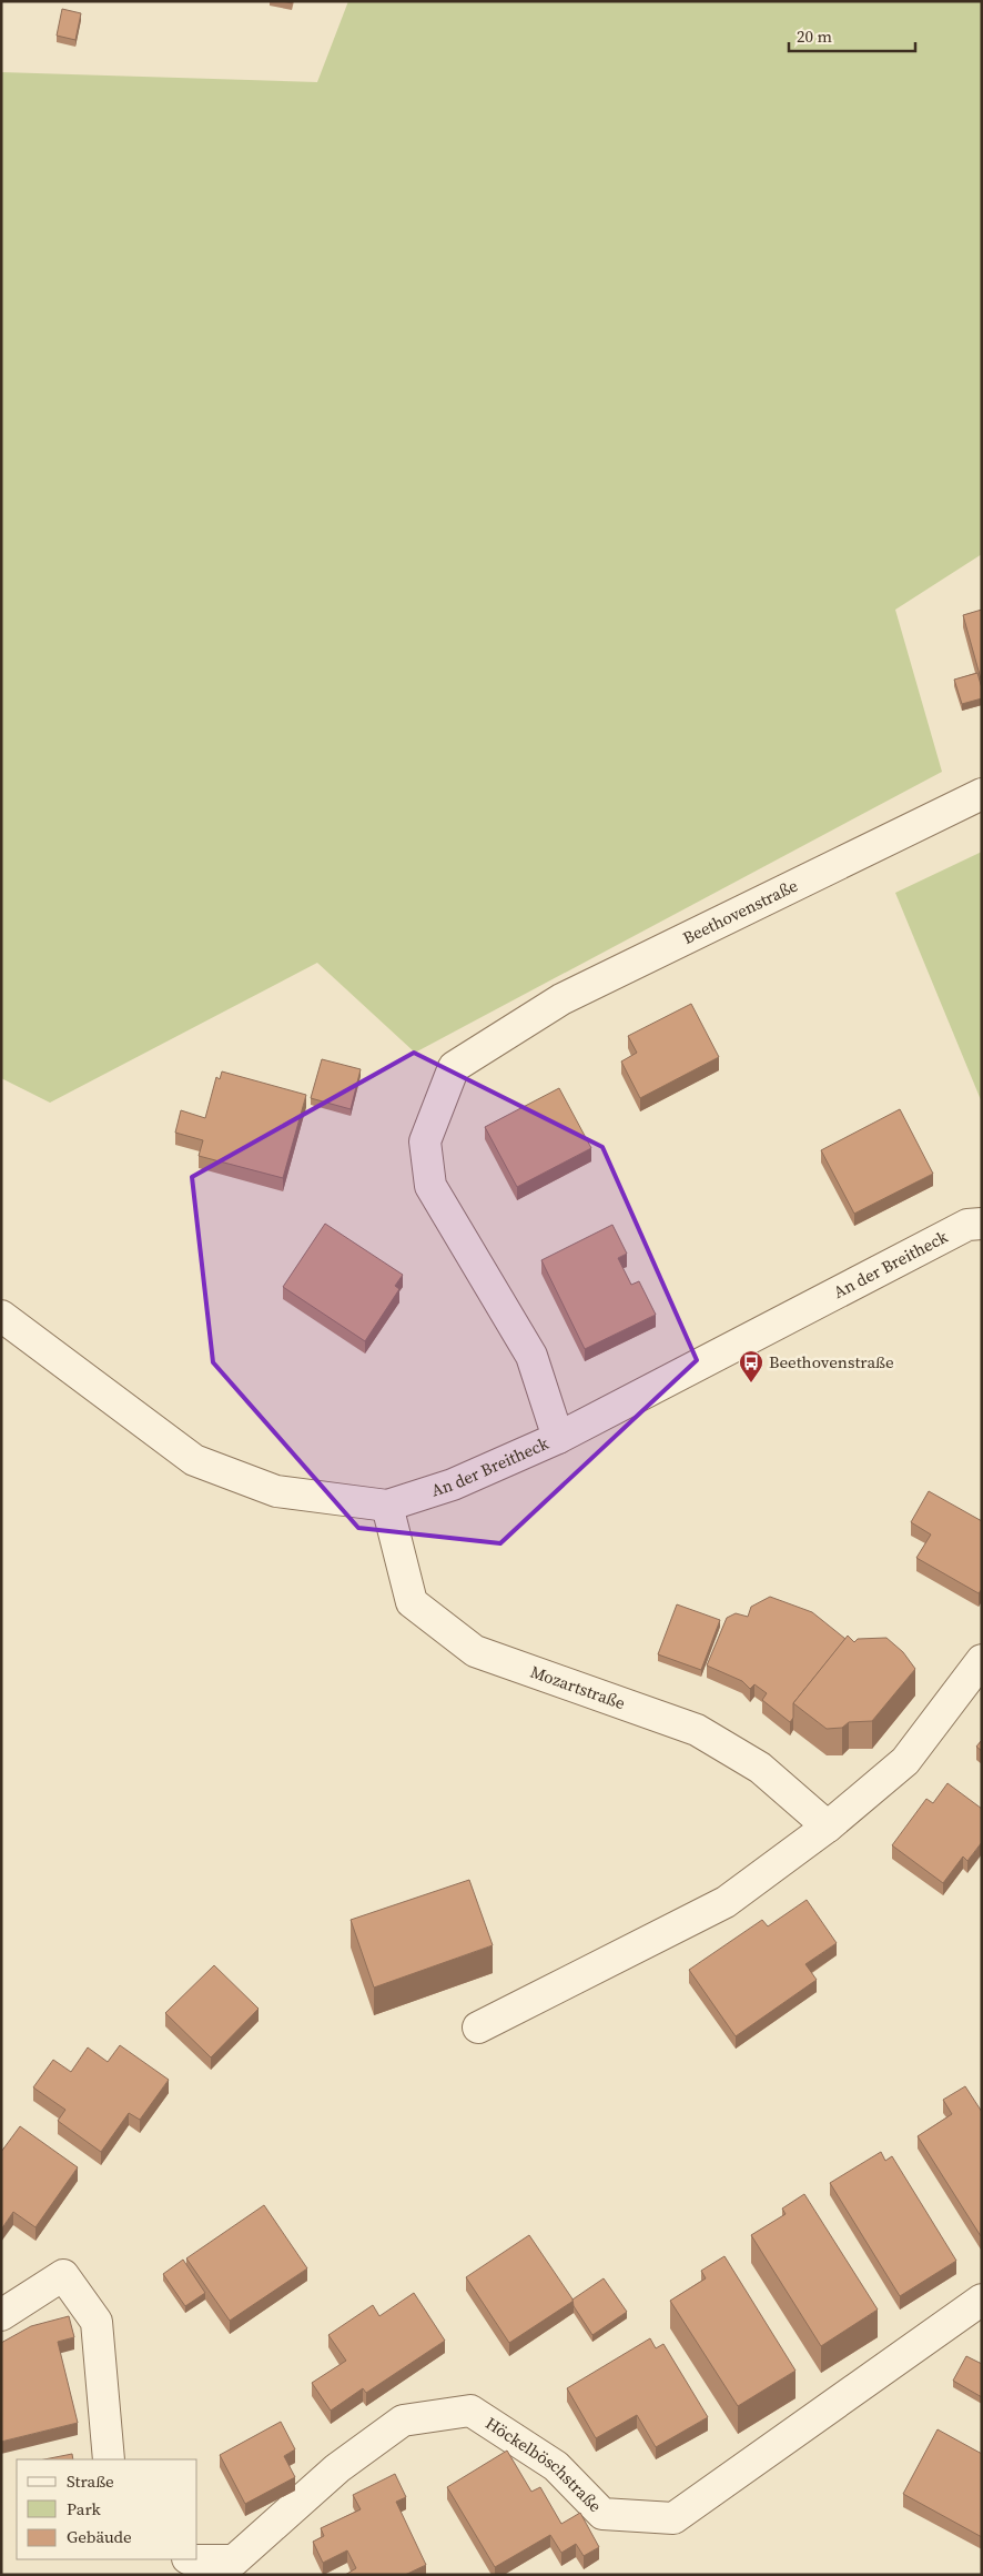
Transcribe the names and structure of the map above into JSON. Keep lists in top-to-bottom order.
{
  "streets": {
    "street": [
      "Beethovenstraße",
      "An der Breitheck",
      "Mozartstraße",
      "Höckelböschstraße"
    ]
  },
  "crossings": [
    ["Beethovenstraße", "An der Breitheck"],
    ["An der Breitheck", "Mozartstraße"]
  ],
  "places": {
    "bus stop": ["Beethovenstraße"]
  },
  "legend": ["Straße", "Park", "Gebäude"],
  "scale_bar": "20 m"
}
